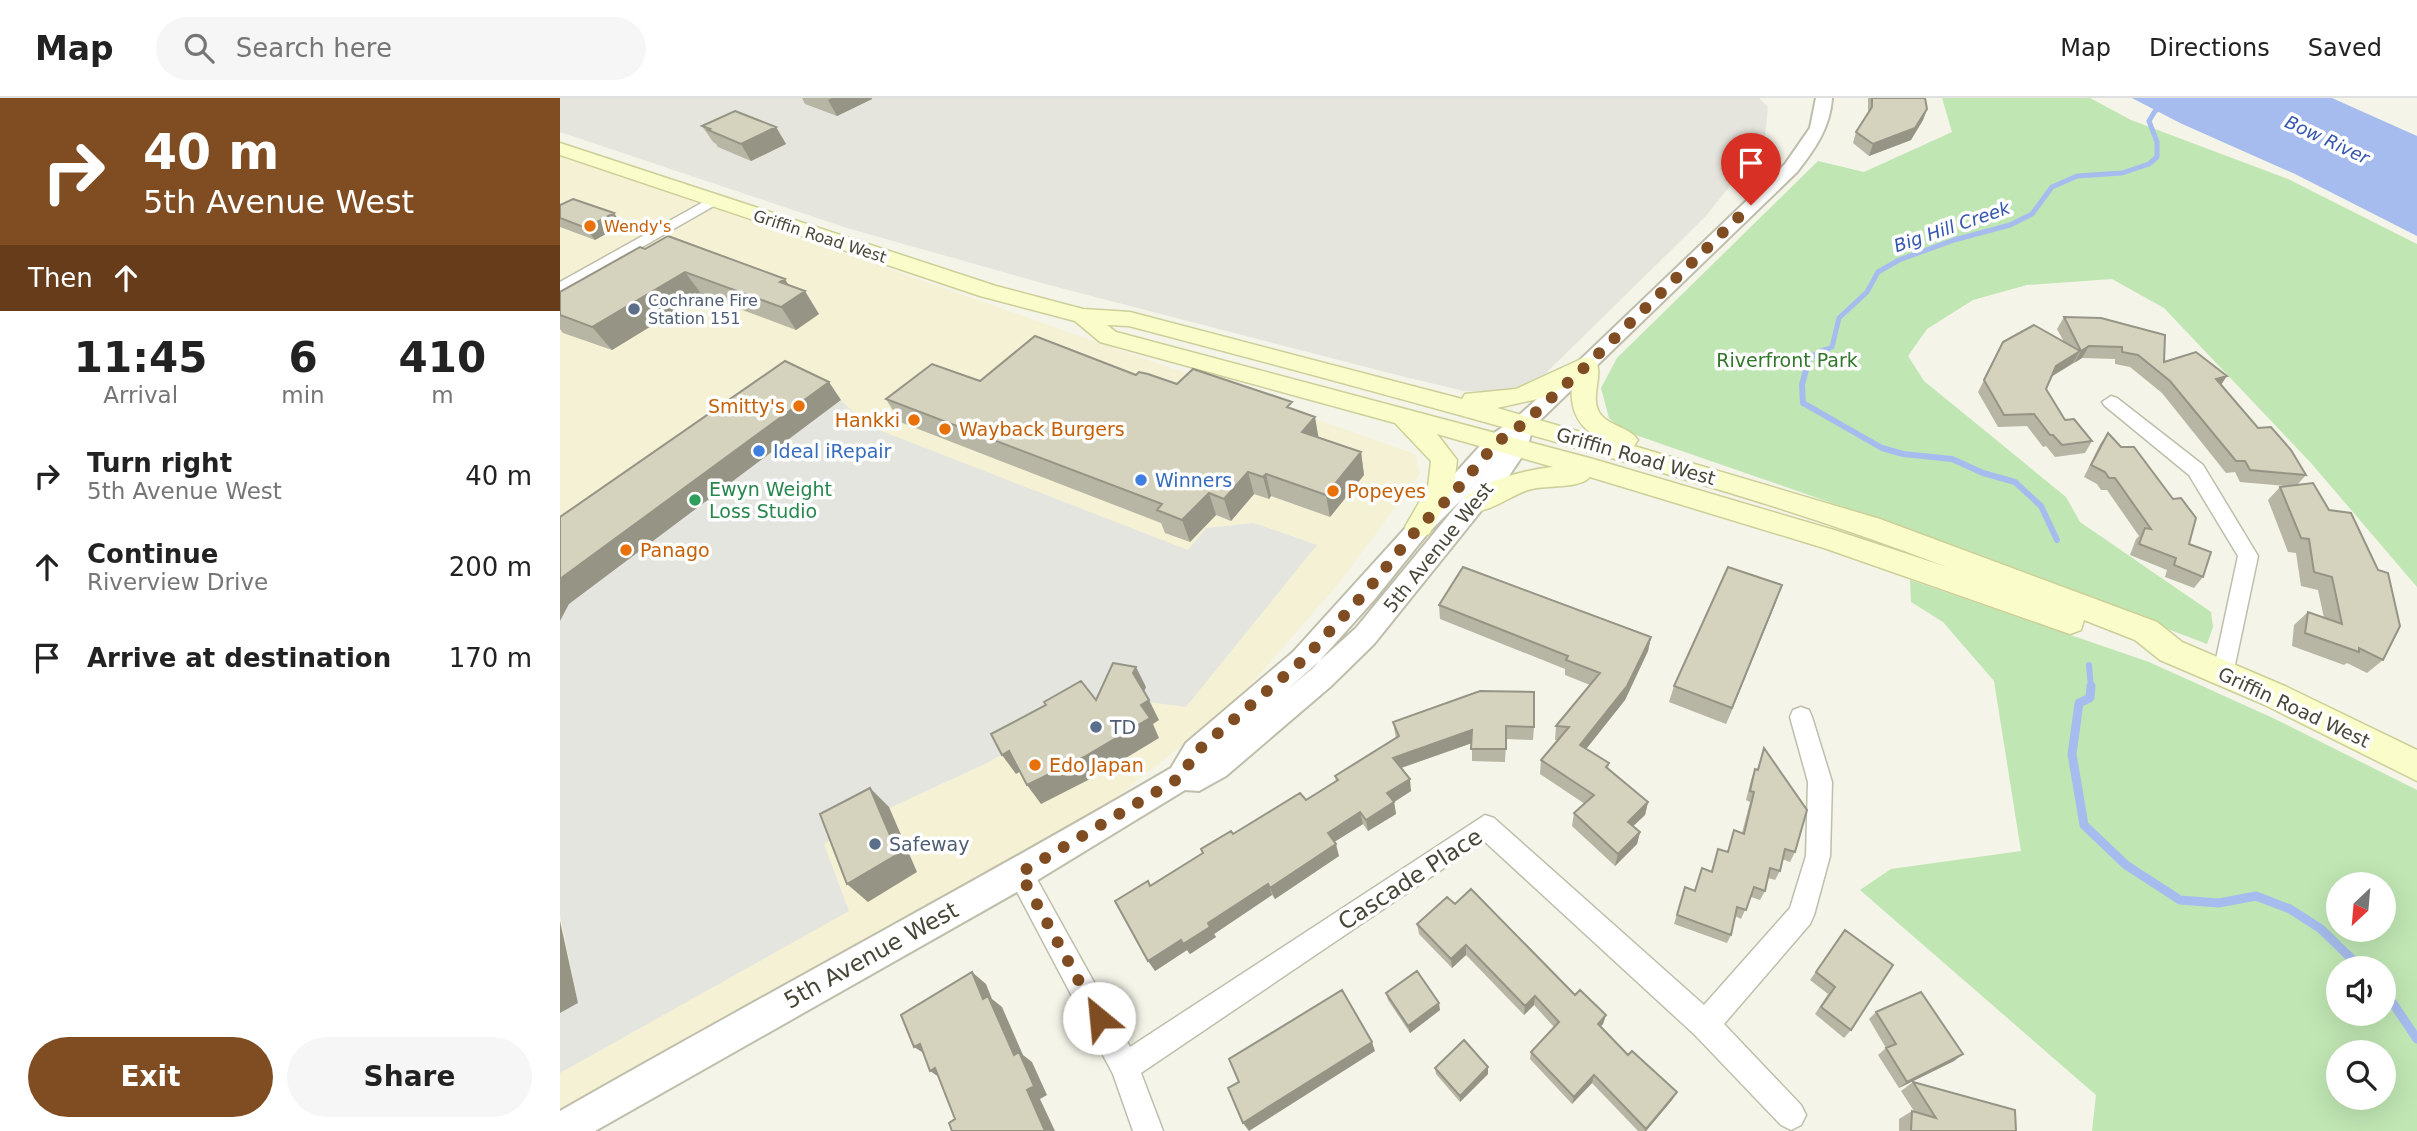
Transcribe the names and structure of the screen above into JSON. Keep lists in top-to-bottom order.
{
  "streets": {
    "main road": ["Griffin Road West"],
    "street": ["5th Avenue West", "Cascade Place"]
  },
  "crossings": [
    ["Griffin Road West", "5th Avenue West"]
  ],
  "water": ["Bow River", "Big Hill Creek"],
  "parks": ["Riverfront Park"],
  "places": [
    "Wendy's",
    "Cochrane Fire Station 151",
    "Smitty's",
    "Hankki",
    "Wayback Burgers",
    "Ideal iRepair",
    "Winners",
    "Popeyes",
    "Ewyn Weight Loss Studio",
    "Panago",
    "TD",
    "Edo Japan",
    "Safeway"
  ],
  "north": "bottom left",
  "page": {
    "header": "Map",
    "search": "Search here",
    "nav": ["Map", "Directions", "Saved"],
    "turn": ["40 m", "5th Avenue West"],
    "then": "Then",
    "eta": [
      "11:45",
      "Arrival",
      "6",
      "min",
      "410",
      "m"
    ],
    "list": [
      {
        "name": "Turn right",
        "note": "5th Avenue West",
        "value": "40 m"
      },
      {
        "name": "Continue",
        "note": "Riverview Drive",
        "value": "200 m"
      },
      {
        "name": "Arrive at destination",
        "value": "170 m"
      }
    ],
    "buttons": ["Exit", "Share"]
  }
}
